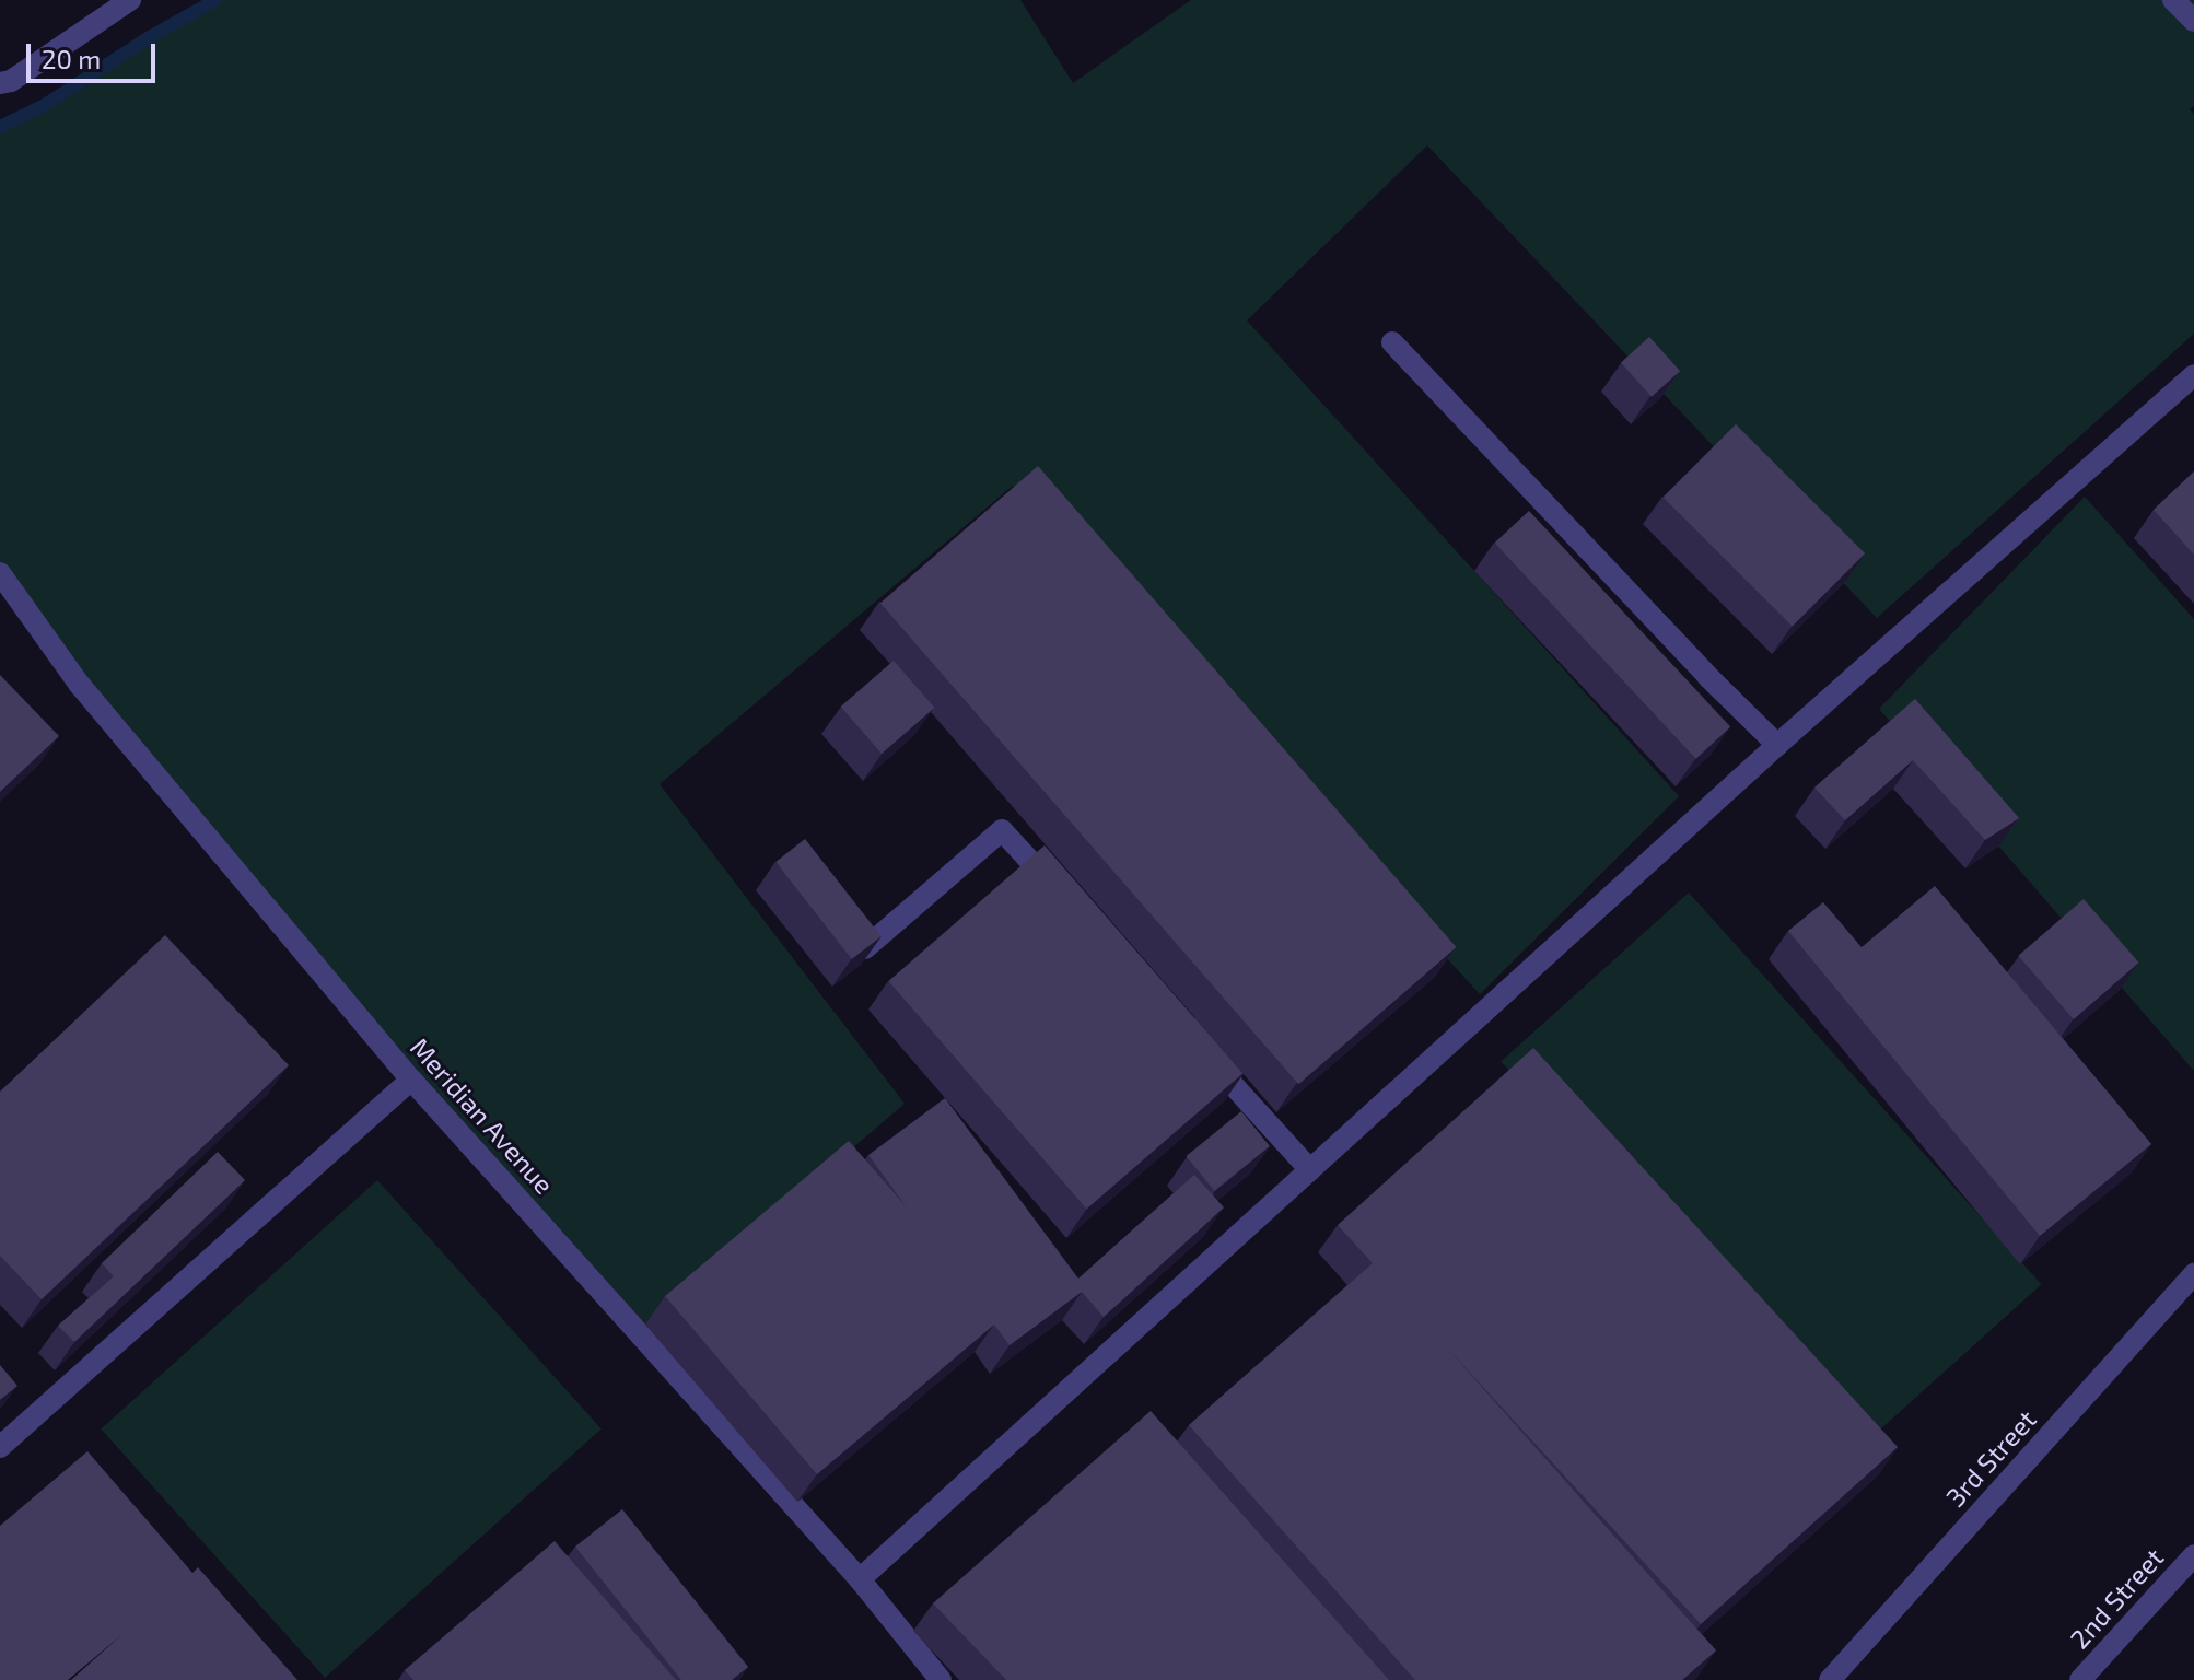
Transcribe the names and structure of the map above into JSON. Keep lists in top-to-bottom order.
{
  "streets": {
    "street": ["Meridian Avenue", "3rd Street", "2nd Street"]
  },
  "scale_bar": "20 m"
}
